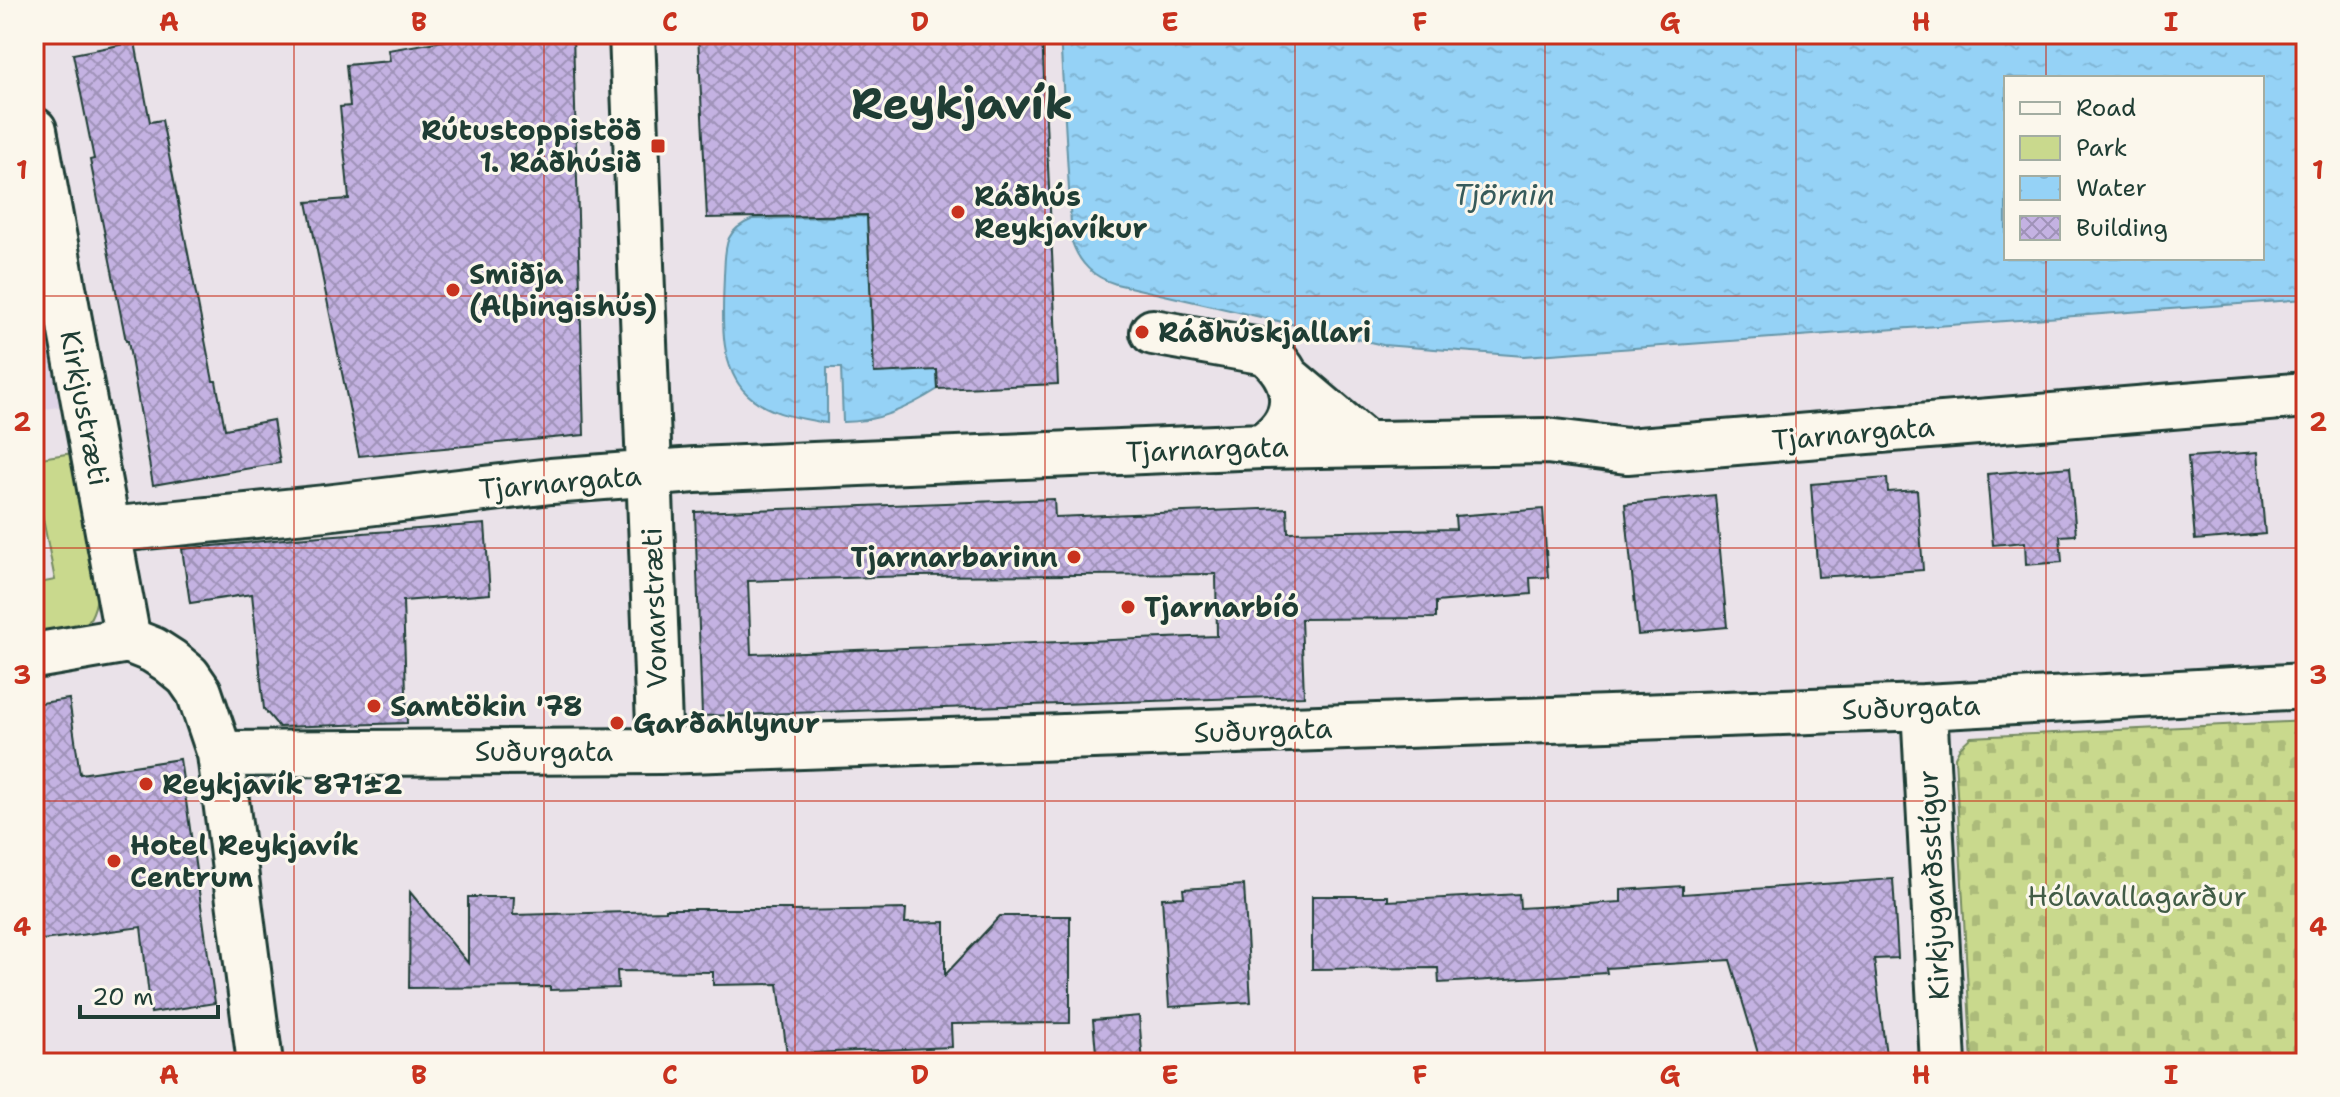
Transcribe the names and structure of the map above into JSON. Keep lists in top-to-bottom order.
{
  "streets": {
    "street": [
      "Kirkjustræti",
      "Tjarnargata",
      "Vonarstræti",
      "Suðurgata",
      "Kirkjugarðsstígur"
    ]
  },
  "crossings": [
    ["Kirkjustræti", "Tjarnargata"],
    ["Tjarnargata", "Vonarstræti"],
    ["Vonarstræti", "Suðurgata"],
    ["Suðurgata", "Kirkjugarðsstígur"]
  ],
  "districts": ["Reykjavík"],
  "water": ["Tjörnin"],
  "parks": ["Hólavallagarður"],
  "places": {
    "transit": ["Rútustoppistöð 1. Ráðhúsið"],
    "other": [
      "Ráðhús Reykjavíkur",
      "Smiðja (Alþingishús)",
      "Ráðhúskjallari",
      "Tjarnarbarinn",
      "Tjarnarbíó",
      "Samtökin '78",
      "Garðahlynur",
      "Reykjavík 871±2",
      "Hotel Reykjavík Centrum"
    ]
  },
  "legend": [
    "Road",
    "Park",
    "Water",
    "Building"
  ],
  "scale_bar": "20 m",
  "grid": {
    "columns": [
      "A",
      "B",
      "C",
      "D",
      "E",
      "F",
      "G",
      "H",
      "I"
    ],
    "rows": [
      "1",
      "2",
      "3",
      "4"
    ]
  }
}
